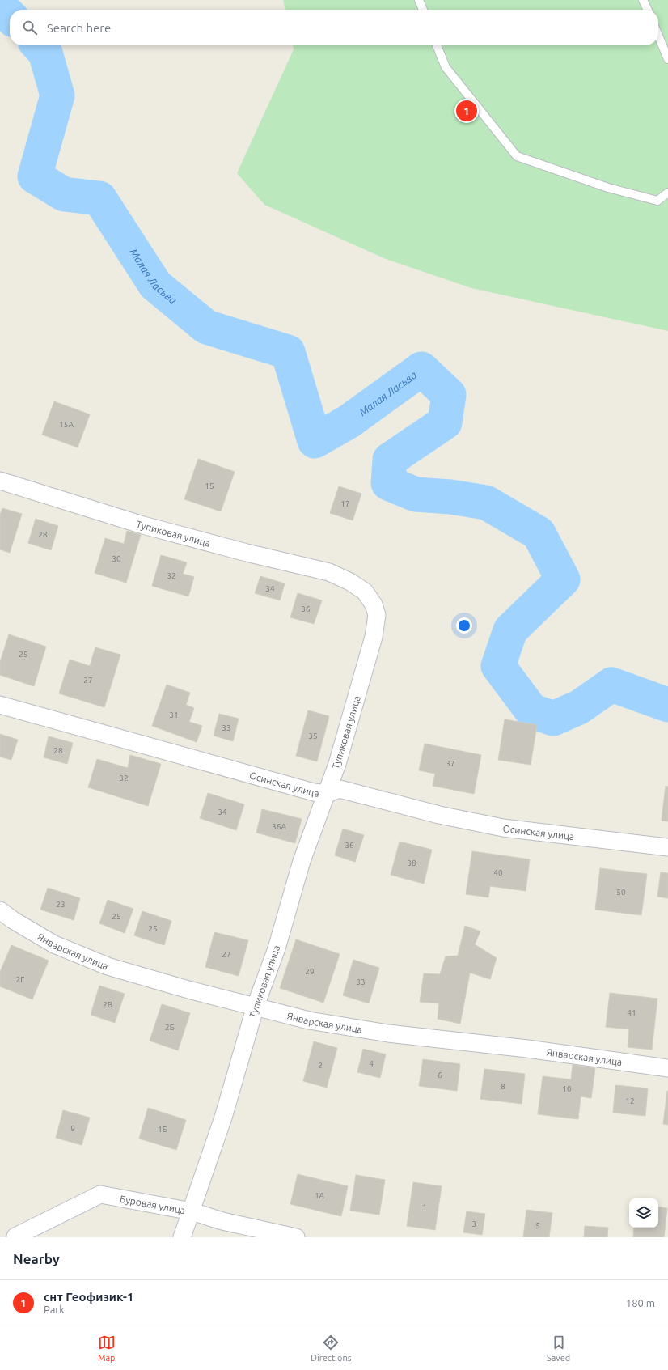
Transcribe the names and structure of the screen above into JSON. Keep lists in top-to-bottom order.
{
  "streets": {
    "street": [
      "Тупиковая улица",
      "Осинская улица",
      "Январская улица",
      "Буровая улица"
    ]
  },
  "crossings": [
    ["Тупиковая улица", "Осинская улица"],
    ["Тупиковая улица", "Январская улица"],
    ["Тупиковая улица", "Буровая улица"]
  ],
  "water": ["Малая Ласьва"],
  "house_numbers": [
    "15А",
    "15",
    "17",
    "28",
    "30",
    "32",
    "34",
    "36",
    "25",
    "27",
    "31",
    "33",
    "35",
    "28",
    "37",
    "32",
    "34",
    "36А",
    "36",
    "38",
    "40",
    "50",
    "23",
    "25",
    "25",
    "27",
    "29",
    "2Г",
    "33",
    "2В",
    "41",
    "2Б",
    "4",
    "2",
    "6",
    "8",
    "10",
    "12",
    "9",
    "1Б",
    "1А",
    "1",
    "3",
    "5"
  ],
  "page": {
    "search": "Search here",
    "pins": "1",
    "heading": "Nearby",
    "list": [
      {
        "mark": "1",
        "name": "снт Геофизик-1",
        "note": "Park",
        "value": "180 m"
      }
    ],
    "nav": ["Map", "Directions", "Saved"]
  }
}
